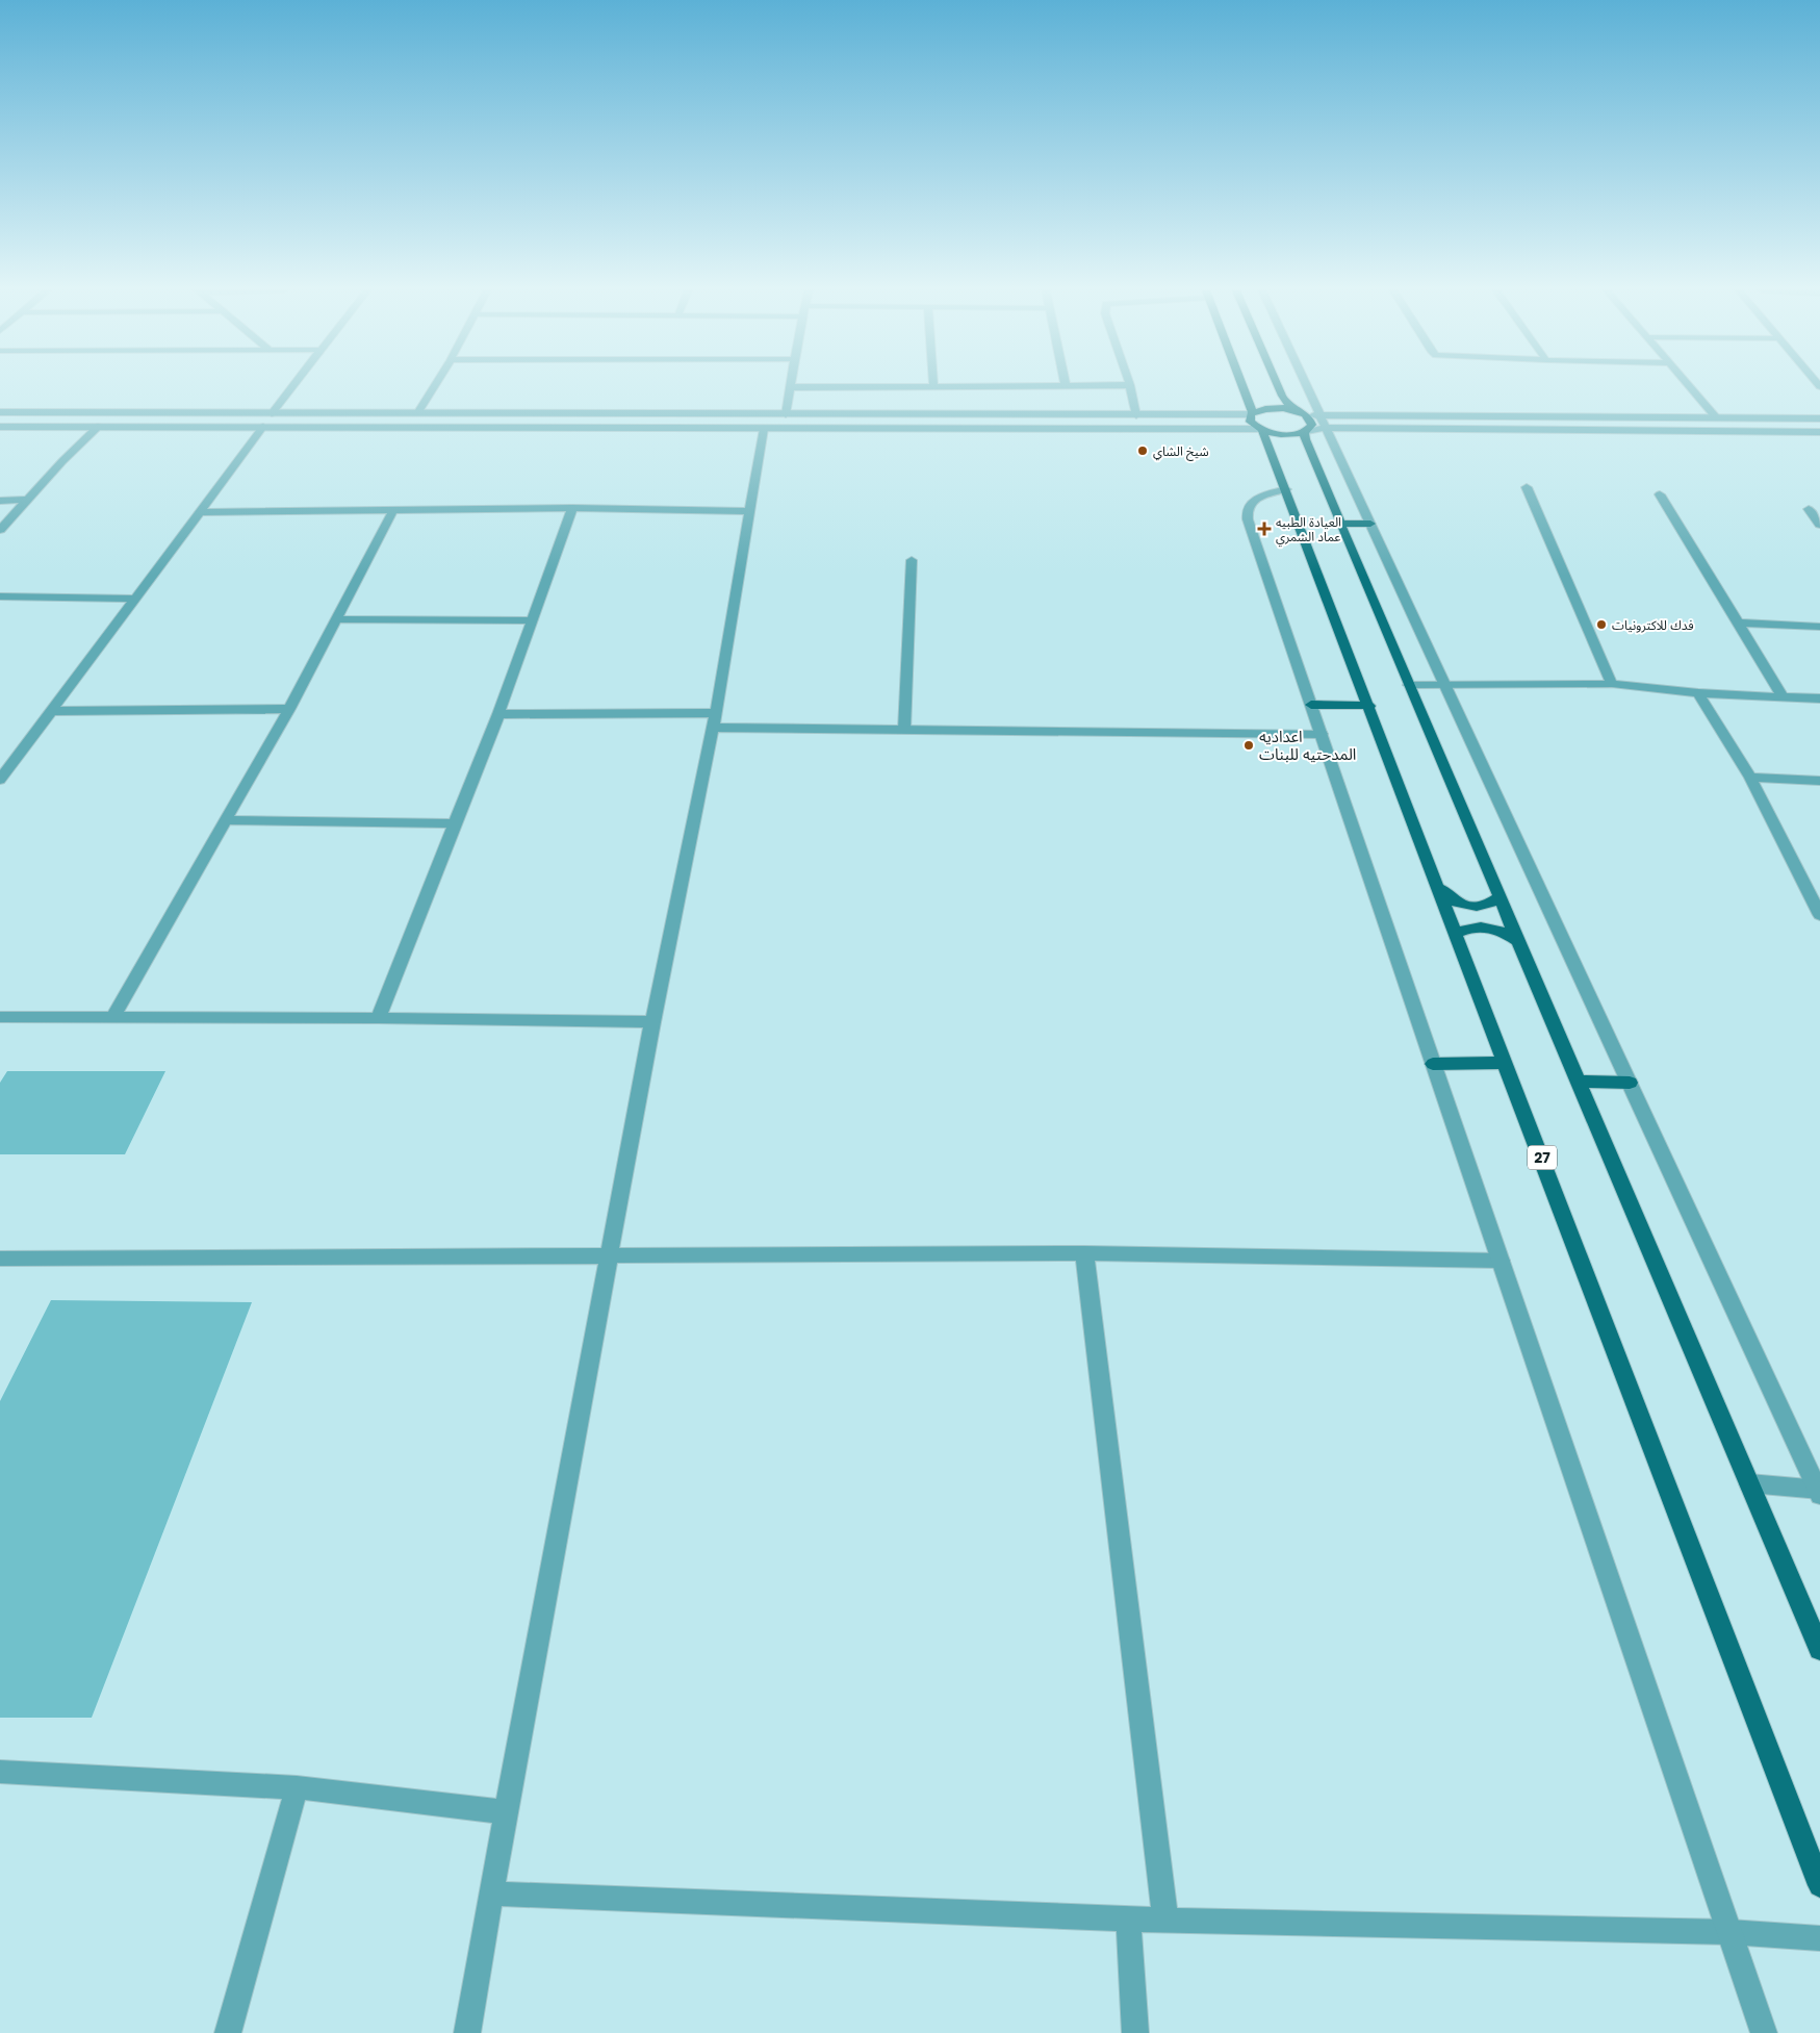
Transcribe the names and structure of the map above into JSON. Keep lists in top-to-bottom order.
{
  "streets": {
    "main road": ["27"]
  },
  "places": {
    "other": ["شيخ الشاي", "فدك للاكترونيات", "اعداديه المدحتيه للبنات"],
    "health": ["العيادة الطبيه عماد الشمري"]
  }
}
